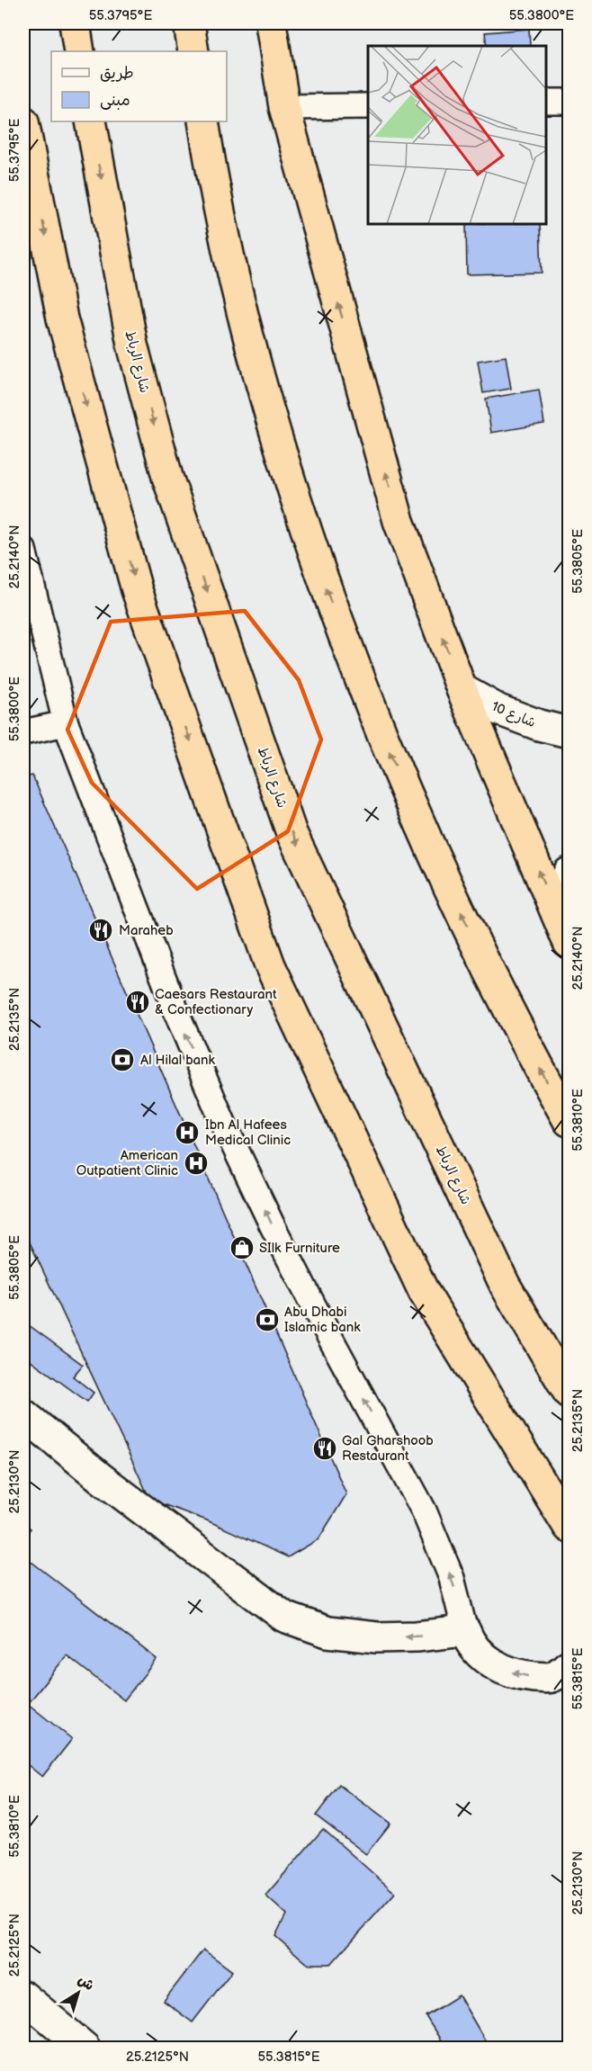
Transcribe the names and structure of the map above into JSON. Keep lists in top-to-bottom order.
{
  "streets": {
    "highway": ["شارع الرباط"],
    "street": ["شارع 10"]
  },
  "places": {
    "restaurant": ["Maraheb", "Caesars Restaurant & Confectionary", "Gal Gharshoob Restaurant"],
    "bank": ["Al Hilal bank", "Abu Dhabi Islamic bank"],
    "hospital": ["Ibn Al Hafees Medical Clinic", "American Outpatient Clinic"],
    "shop": ["SIlk Furniture"]
  },
  "legend": ["طريق", "مبنى"],
  "north": "top right",
  "coordinates": [
    "55.3795°E",
    "55.3800°E",
    "25.2140°N",
    "55.3805°E",
    "25.2135°N",
    "55.3810°E",
    "25.2130°N",
    "55.3815°E",
    "25.2125°N"
  ]
}
